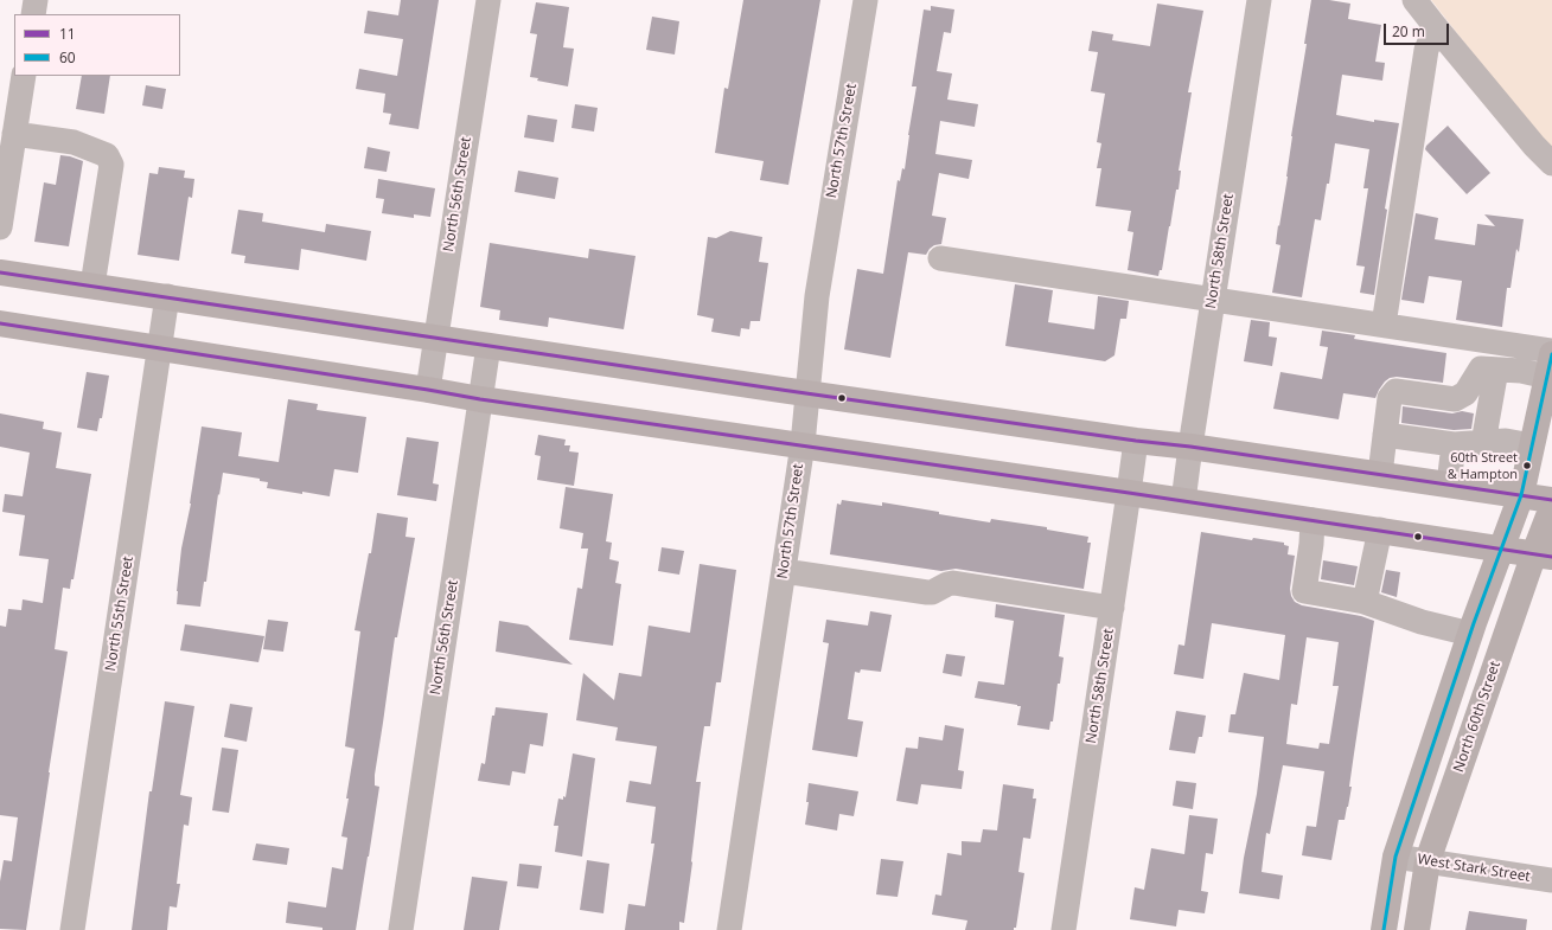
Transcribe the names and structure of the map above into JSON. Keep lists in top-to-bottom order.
{
  "streets": {
    "main road": ["North 60th Street"],
    "street": [
      "North 57th Street",
      "North 56th Street",
      "North 58th Street",
      "North 55th Street",
      "West Stark Street"
    ]
  },
  "crossings": [
    ["North 60th Street", "West Stark Street"]
  ],
  "places": ["60th Street & Hampton"],
  "lines": ["transit line 11", "transit line 60"],
  "legend": ["11", "60"],
  "scale_bar": "20 m"
}
